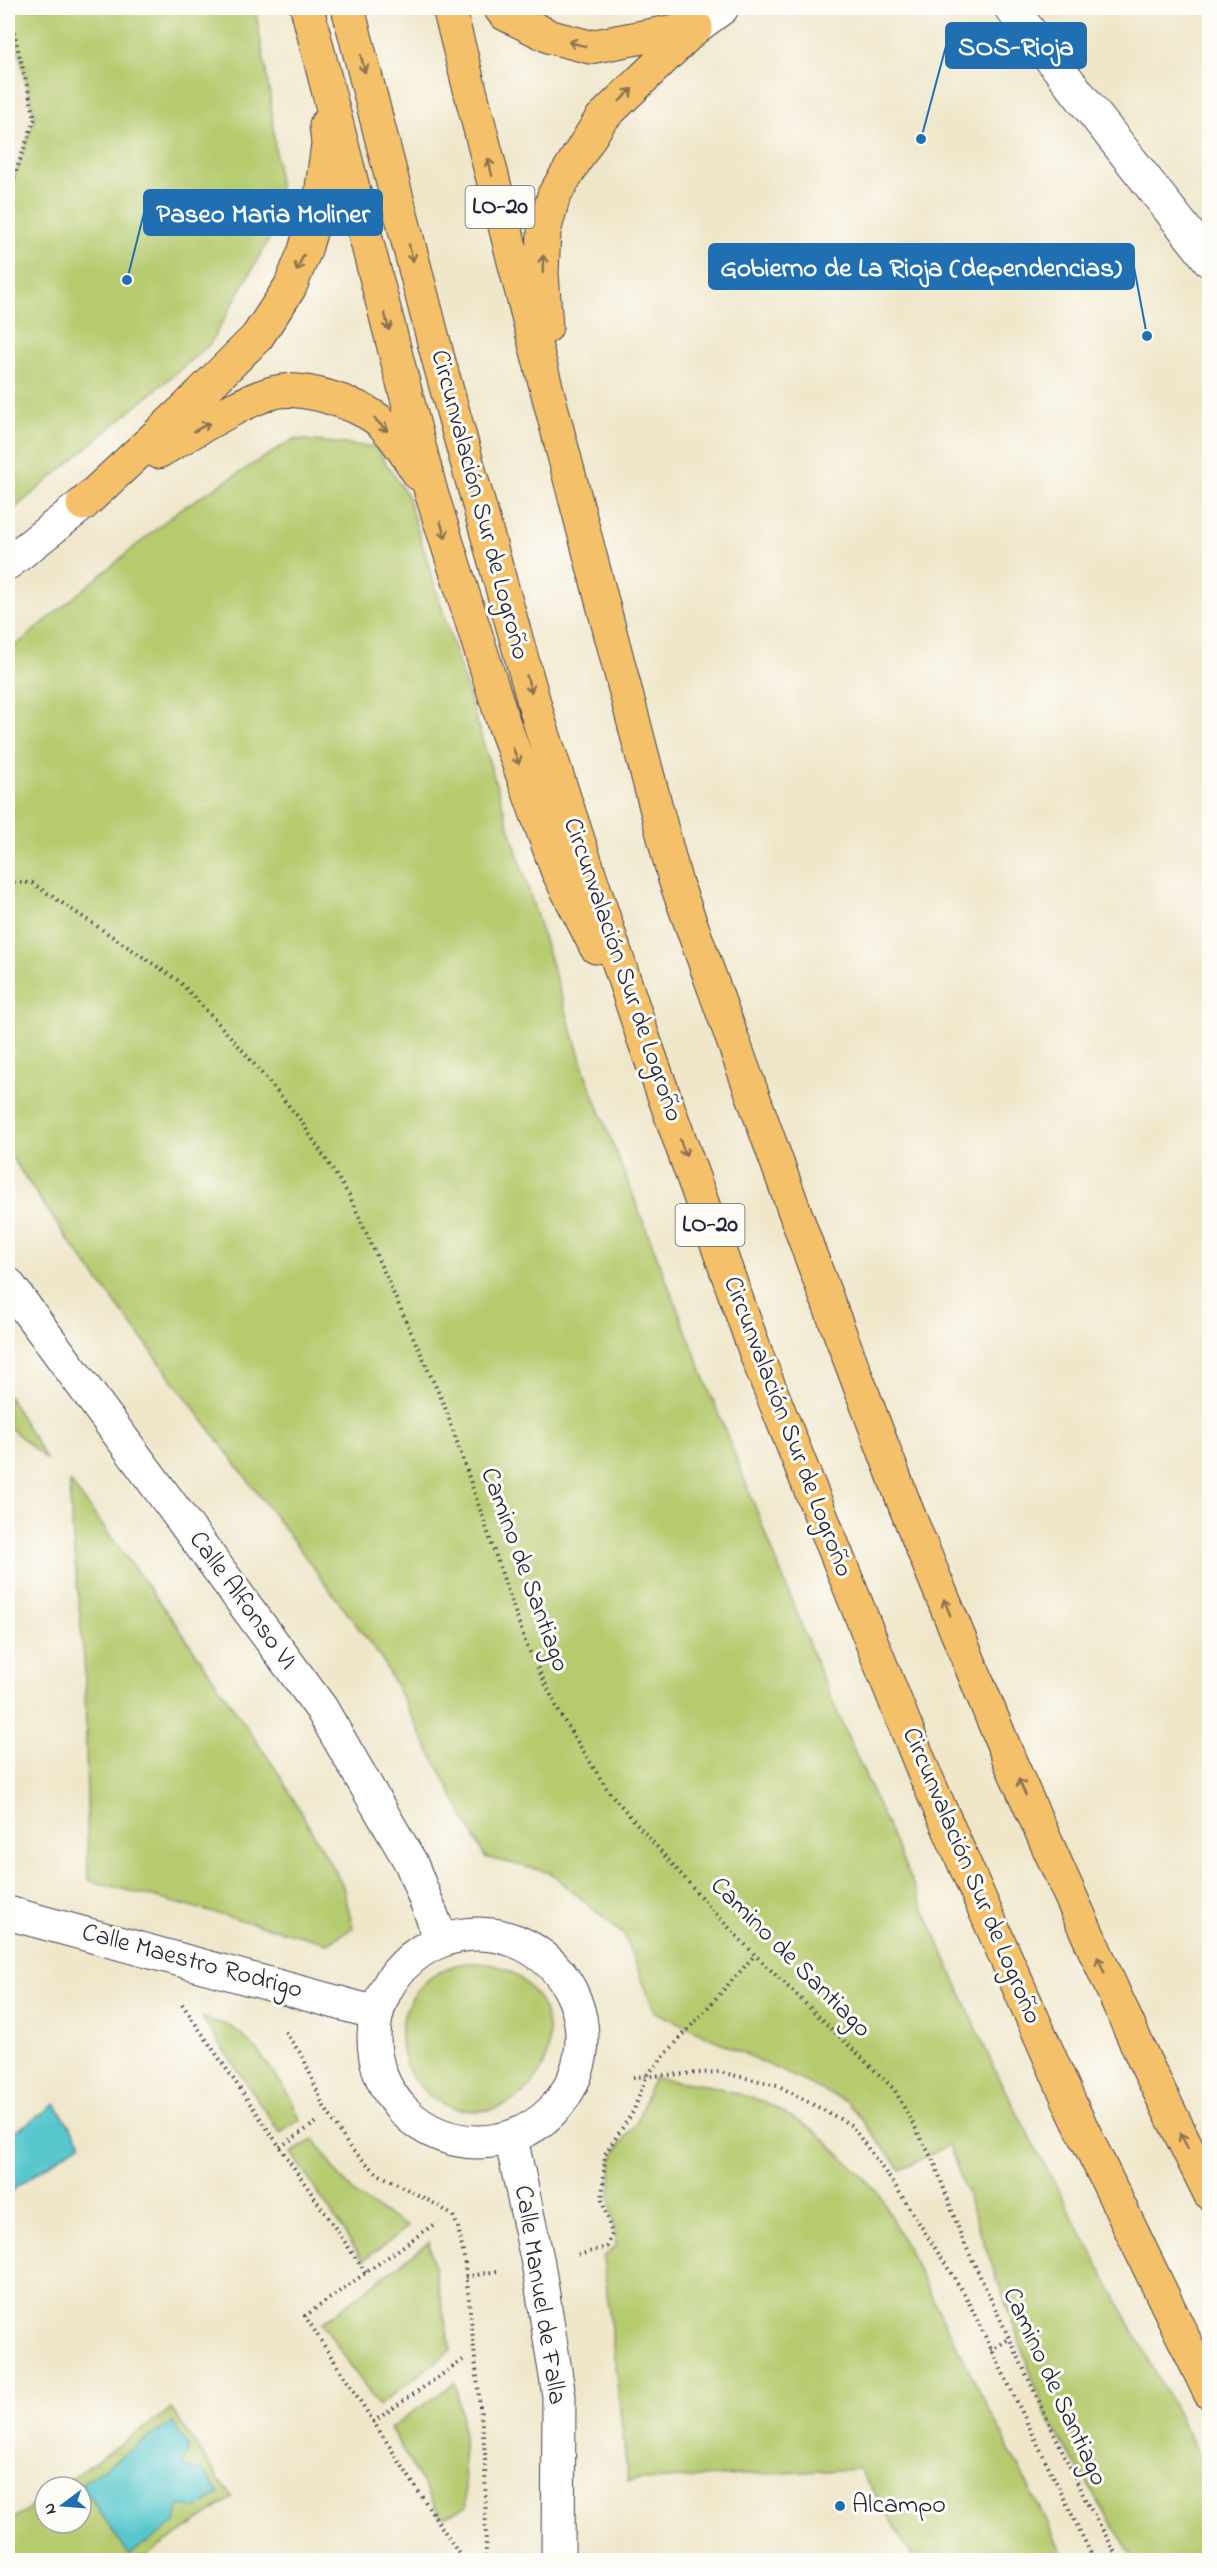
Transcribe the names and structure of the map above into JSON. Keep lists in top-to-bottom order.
{
  "streets": {
    "highway": ["LO-20", "Circunvalación Sur de Logroño"],
    "street": ["Calle Alfonso VI", "Calle Maestro Rodrigo", "Calle Manuel de Falla"],
    "path": ["Camino de Santiago"]
  },
  "crossings": [
    ["Calle Alfonso VI", "Calle Maestro Rodrigo"],
    ["Calle Alfonso VI", "Calle Manuel de Falla"],
    ["Calle Maestro Rodrigo", "Calle Manuel de Falla"]
  ],
  "places": [
    "SOS-Rioja",
    "Paseo Maria Moliner",
    "Gobierno de La Rioja (dependencias)",
    "Alcampo"
  ],
  "north": "left"
}
